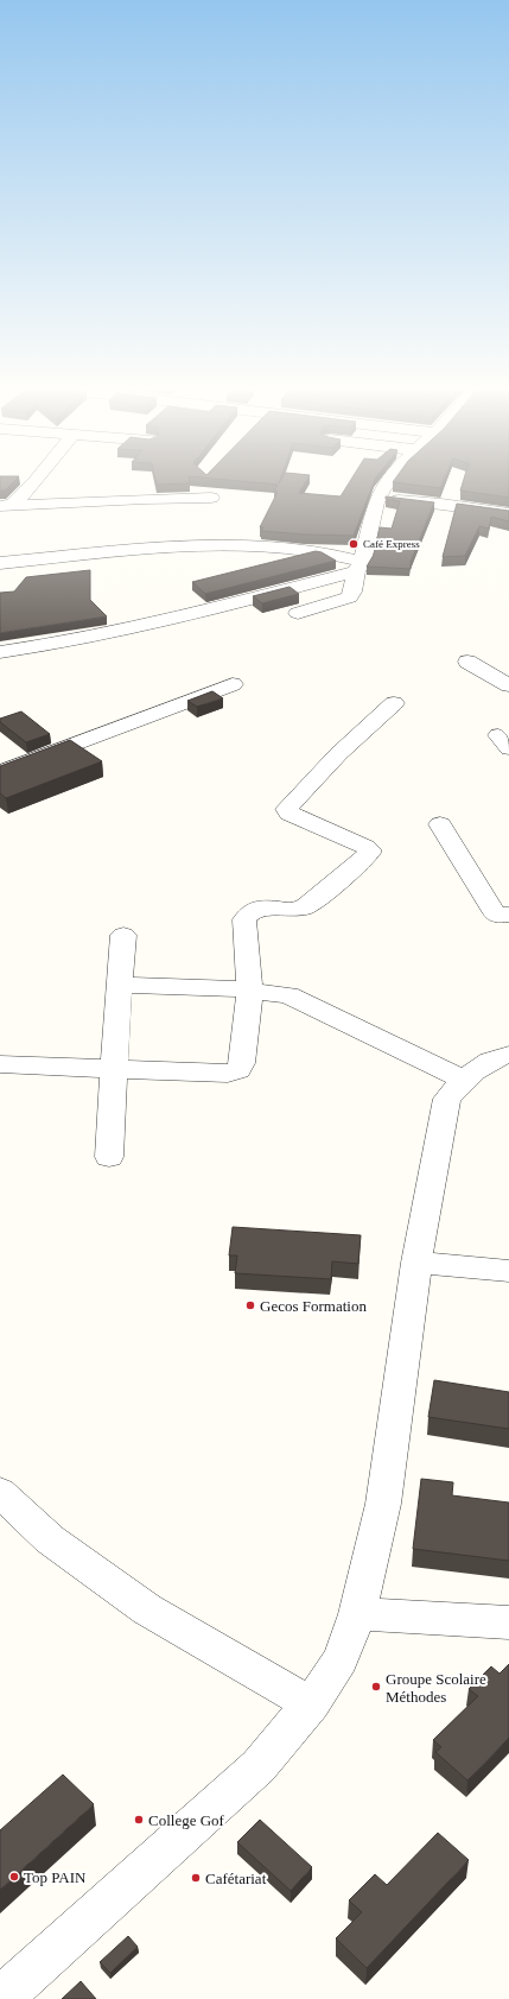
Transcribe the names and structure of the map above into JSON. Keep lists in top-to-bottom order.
{
  "places": [
    "Café Express",
    "Gecos Formation",
    "Groupe Scolaire Méthodes",
    "College Gof",
    "Top PAIN",
    "Cafétariat"
  ]
}
